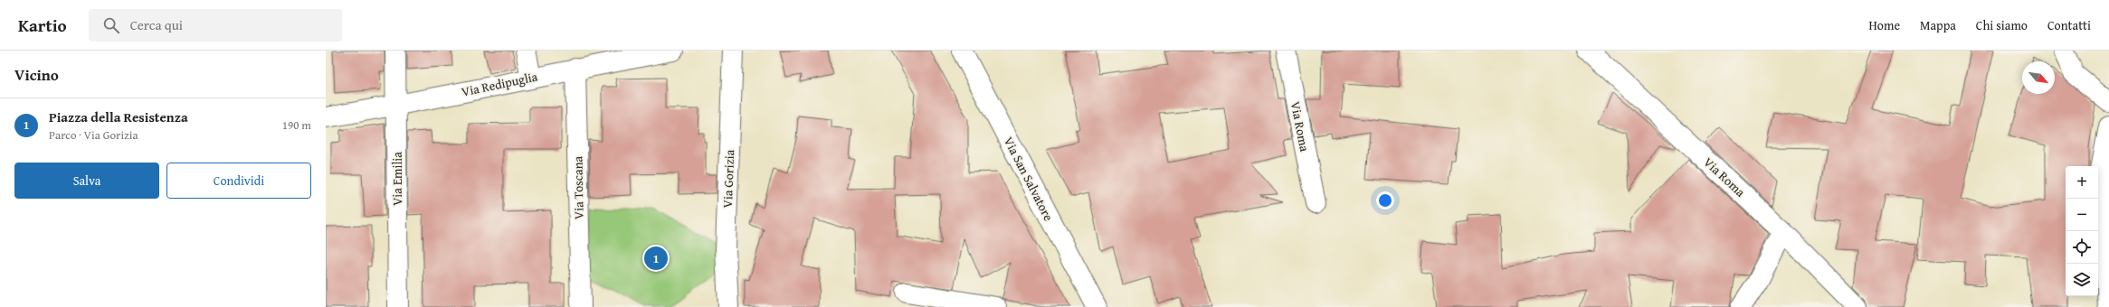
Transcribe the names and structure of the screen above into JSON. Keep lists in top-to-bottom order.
{
  "streets": {
    "street": [
      "Via Redipuglia",
      "Via Roma",
      "Via Emilia",
      "Via Gorizia",
      "Via San Salvatore",
      "Via Toscana"
    ]
  },
  "crossings": [
    ["Via Redipuglia", "Via Emilia"],
    ["Via Redipuglia", "Via Toscana"]
  ],
  "north": "bottom right",
  "page": {
    "header": "Kartio",
    "search": "Cerca qui",
    "nav": [
      "Home",
      "Mappa",
      "Chi siamo",
      "Contatti"
    ],
    "heading": "Vicino",
    "list": [
      {
        "mark": "1",
        "name": "Piazza della Resistenza",
        "note": "Parco · Via Gorizia",
        "value": "190 m"
      }
    ],
    "buttons": ["Salva", "Condividi"],
    "map_buttons": ["+", "−"],
    "pins": "1"
  }
}
